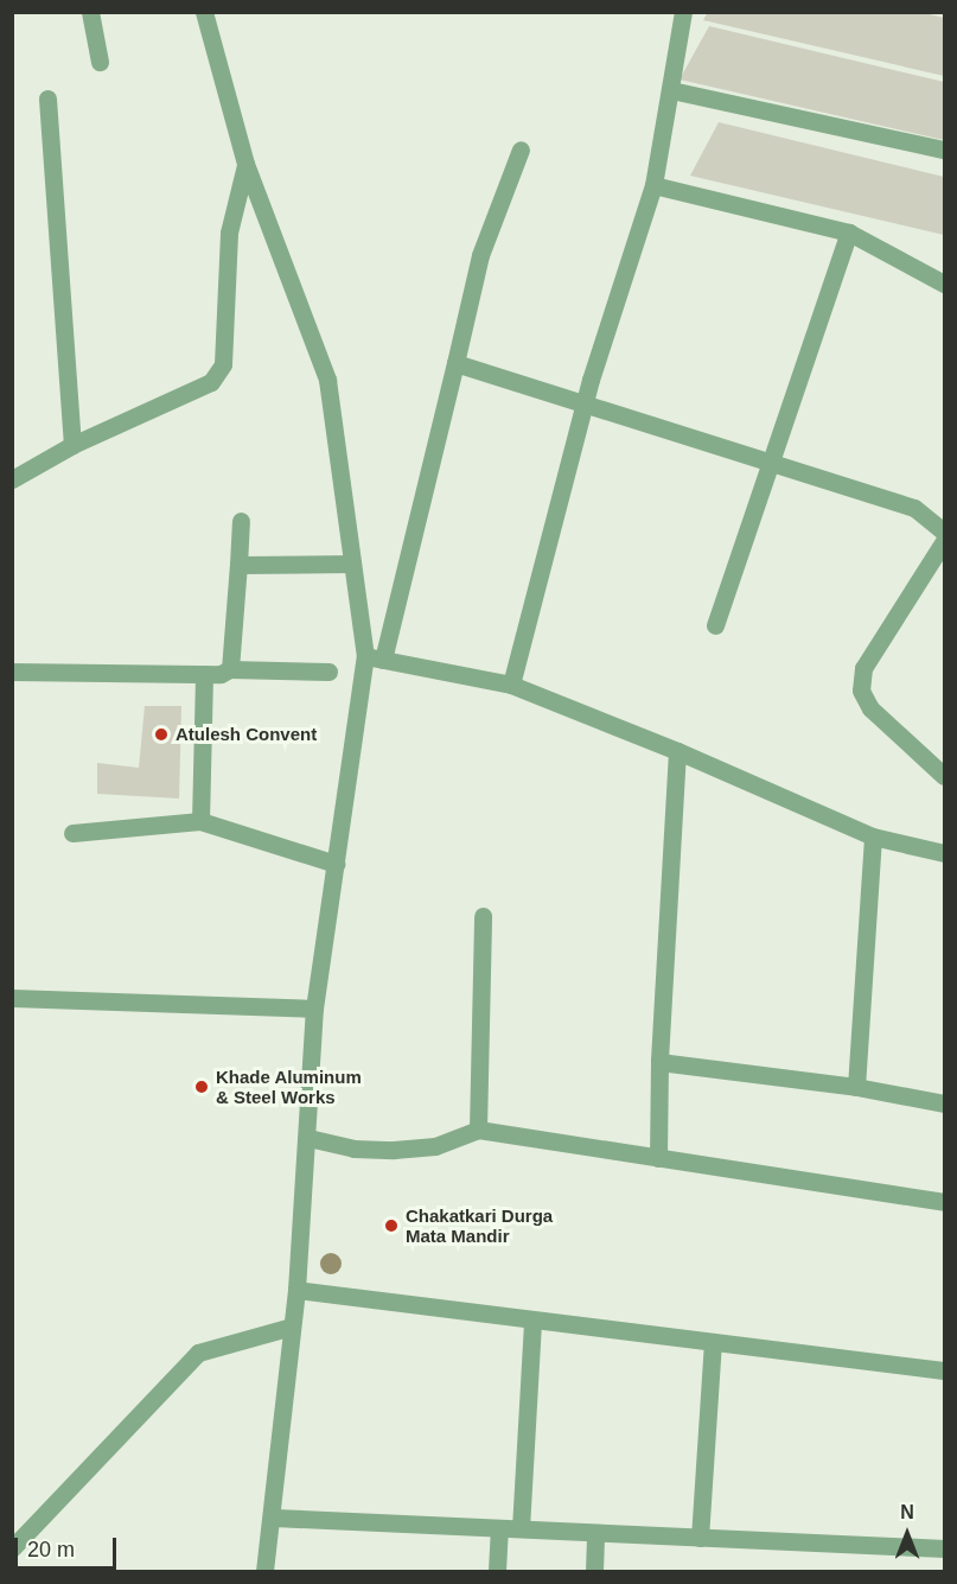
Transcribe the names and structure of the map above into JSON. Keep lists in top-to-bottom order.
{
  "places": ["Atulesh Convent", "Khade Aluminum & Steel Works", "Chakatkari Durga Mata Mandir"],
  "scale_bar": "20 m",
  "north": "top"
}
